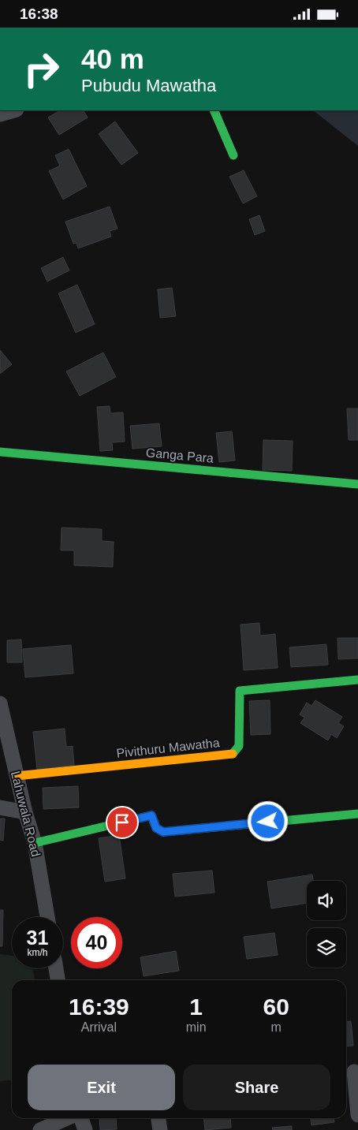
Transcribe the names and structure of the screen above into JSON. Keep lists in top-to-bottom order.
{
  "streets": {
    "street": ["Ganga Para", "Pivithuru Mawatha", "Lahuwala Road"]
  },
  "crossings": [
    ["Pivithuru Mawatha", "Lahuwala Road"]
  ],
  "page": {
    "status": "16:38",
    "turn": ["40 m", "Pubudu Mawatha"],
    "speed": "31 km/h",
    "limit": "40",
    "eta": [
      "16:39",
      "Arrival",
      "1",
      "min",
      "60",
      "m"
    ],
    "buttons": ["Exit", "Share"]
  }
}
